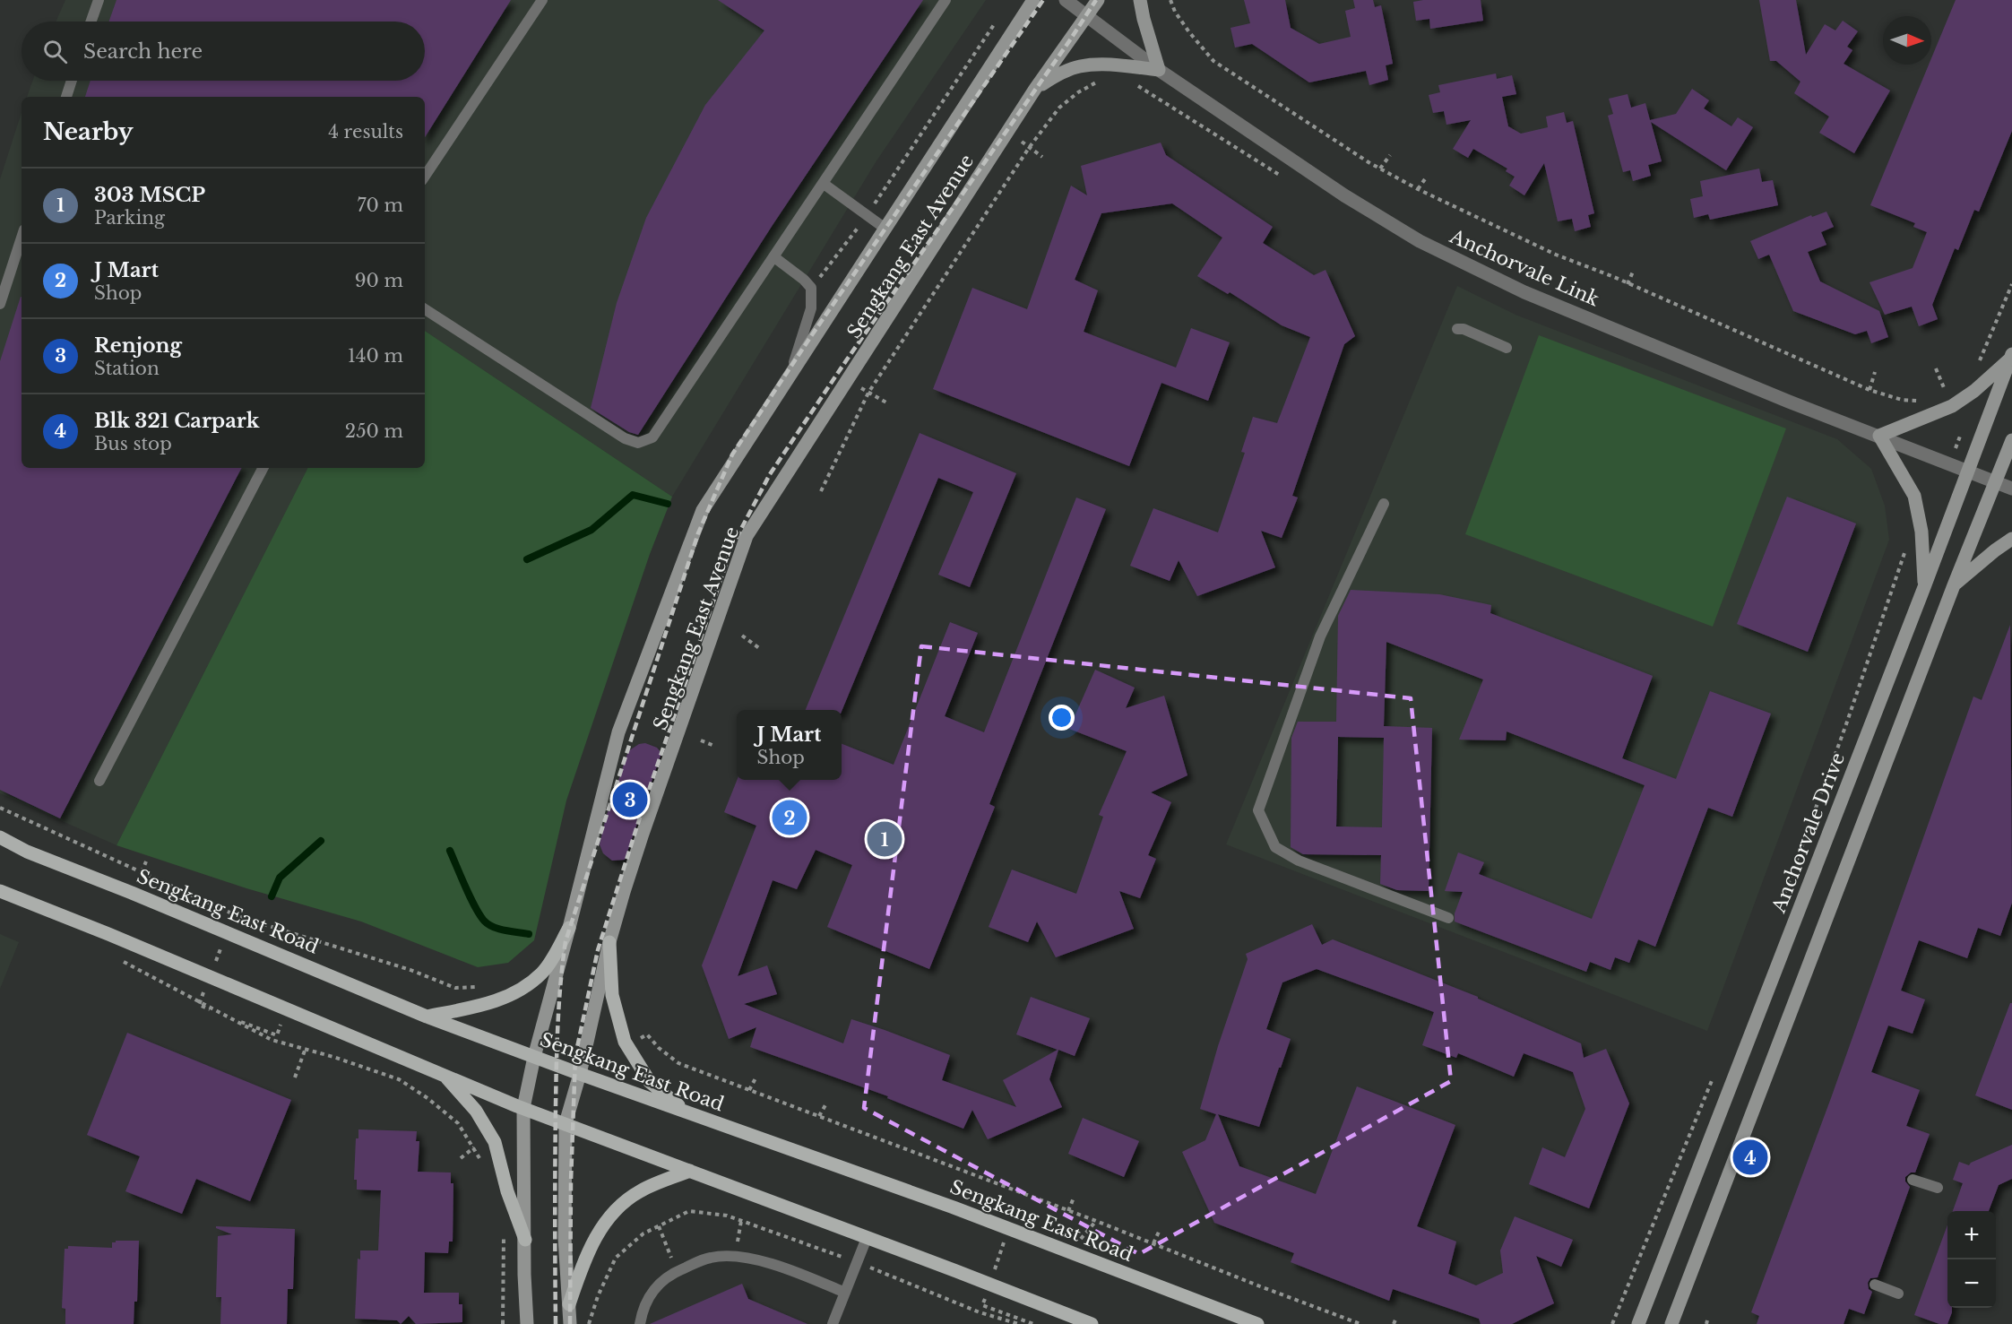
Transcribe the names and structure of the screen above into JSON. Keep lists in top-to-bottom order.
{
  "streets": {
    "main road": ["Sengkang East Avenue", "Anchorvale Drive", "Sengkang East Road"],
    "street": ["Anchorvale Link"]
  },
  "crossings": [
    ["Sengkang East Avenue", "Anchorvale Link"],
    ["Sengkang East Avenue", "Sengkang East Road"],
    ["Anchorvale Link", "Anchorvale Drive"]
  ],
  "north": "right",
  "page": {
    "search": "Search here",
    "heading": ["Nearby", "4 results"],
    "list": [
      {
        "mark": "1",
        "name": "303 MSCP",
        "note": "Parking",
        "value": "70 m"
      },
      {
        "mark": "2",
        "name": "J Mart",
        "note": "Shop",
        "value": "90 m"
      },
      {
        "mark": "3",
        "name": "Renjong",
        "note": "Station",
        "value": "140 m"
      },
      {
        "mark": "4",
        "name": "Blk 321 Carpark",
        "note": "Bus stop",
        "value": "250 m"
      }
    ],
    "popup": ["J Mart", "Shop"],
    "pins": [
      "3",
      "2",
      "1",
      "4"
    ],
    "map_buttons": ["+", "−"]
  }
}
